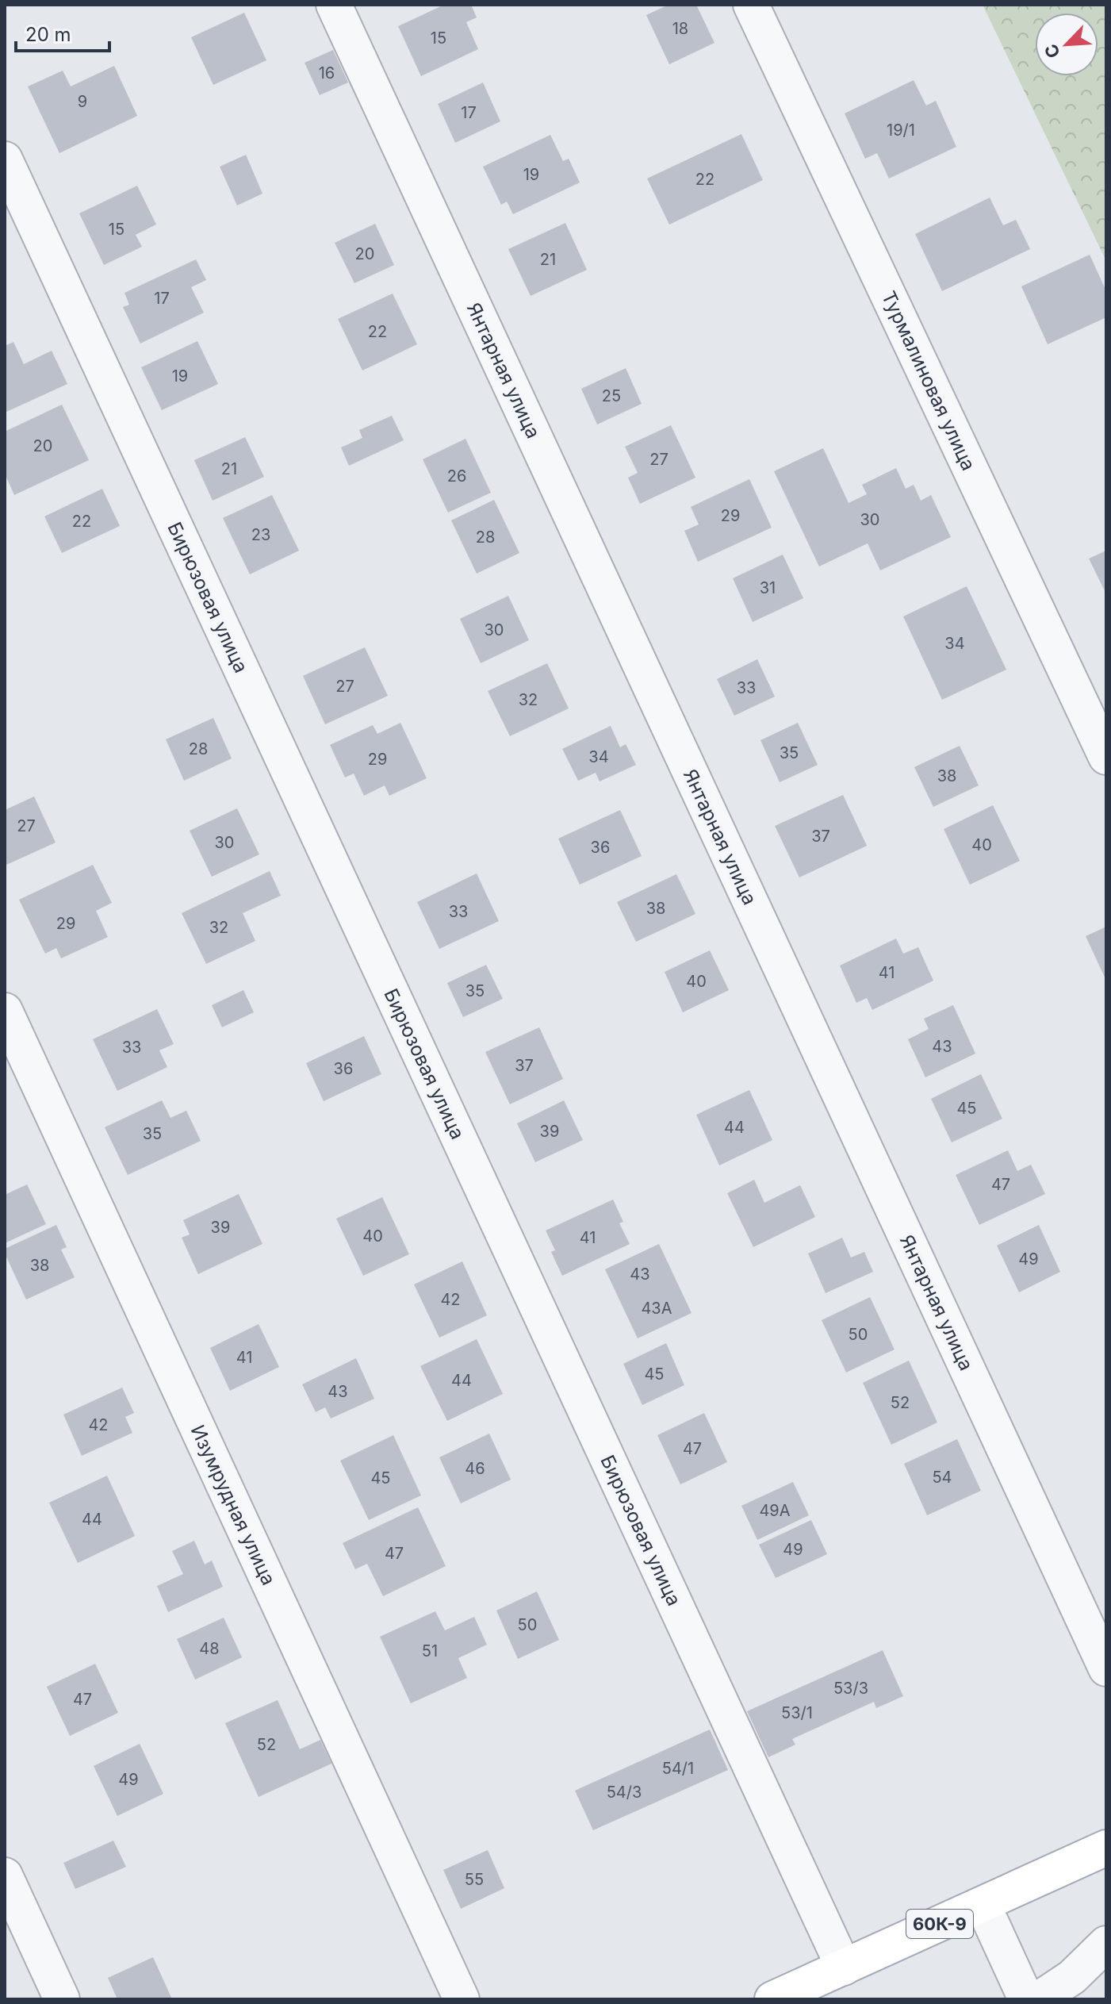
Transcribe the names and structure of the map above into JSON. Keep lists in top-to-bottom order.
{
  "streets": {
    "main road": ["60К-9"],
    "street": [
      "Янтарная улица",
      "Турмалиновая улица",
      "Бирюзовая улица",
      "Изумрудная улица"
    ]
  },
  "crossings": [
    ["Бирюзовая улица", "60К-9"]
  ],
  "house_numbers": [
    "18",
    "15",
    "16",
    "9",
    "17",
    "19/1",
    "19",
    "22",
    "15",
    "20",
    "21",
    "17",
    "22",
    "19",
    "25",
    "20",
    "27",
    "21",
    "26",
    "29",
    "30",
    "22",
    "23",
    "28",
    "31",
    "30",
    "34",
    "27",
    "33",
    "32",
    "28",
    "35",
    "34",
    "29",
    "38",
    "27",
    "37",
    "30",
    "40",
    "36",
    "38",
    "33",
    "29",
    "32",
    "41",
    "40",
    "35",
    "43",
    "33",
    "37",
    "36",
    "45",
    "44",
    "39",
    "35",
    "47",
    "39",
    "40",
    "41",
    "49",
    "38",
    "43",
    "42",
    "43А",
    "50",
    "41",
    "45",
    "44",
    "43",
    "52",
    "42",
    "47",
    "46",
    "54",
    "45",
    "49А",
    "44",
    "49",
    "47",
    "50",
    "48",
    "51",
    "53/3",
    "47",
    "53/1",
    "52",
    "54/1",
    "49",
    "54/3",
    "55"
  ],
  "scale_bar": "20 m",
  "north": "bottom left"
}
